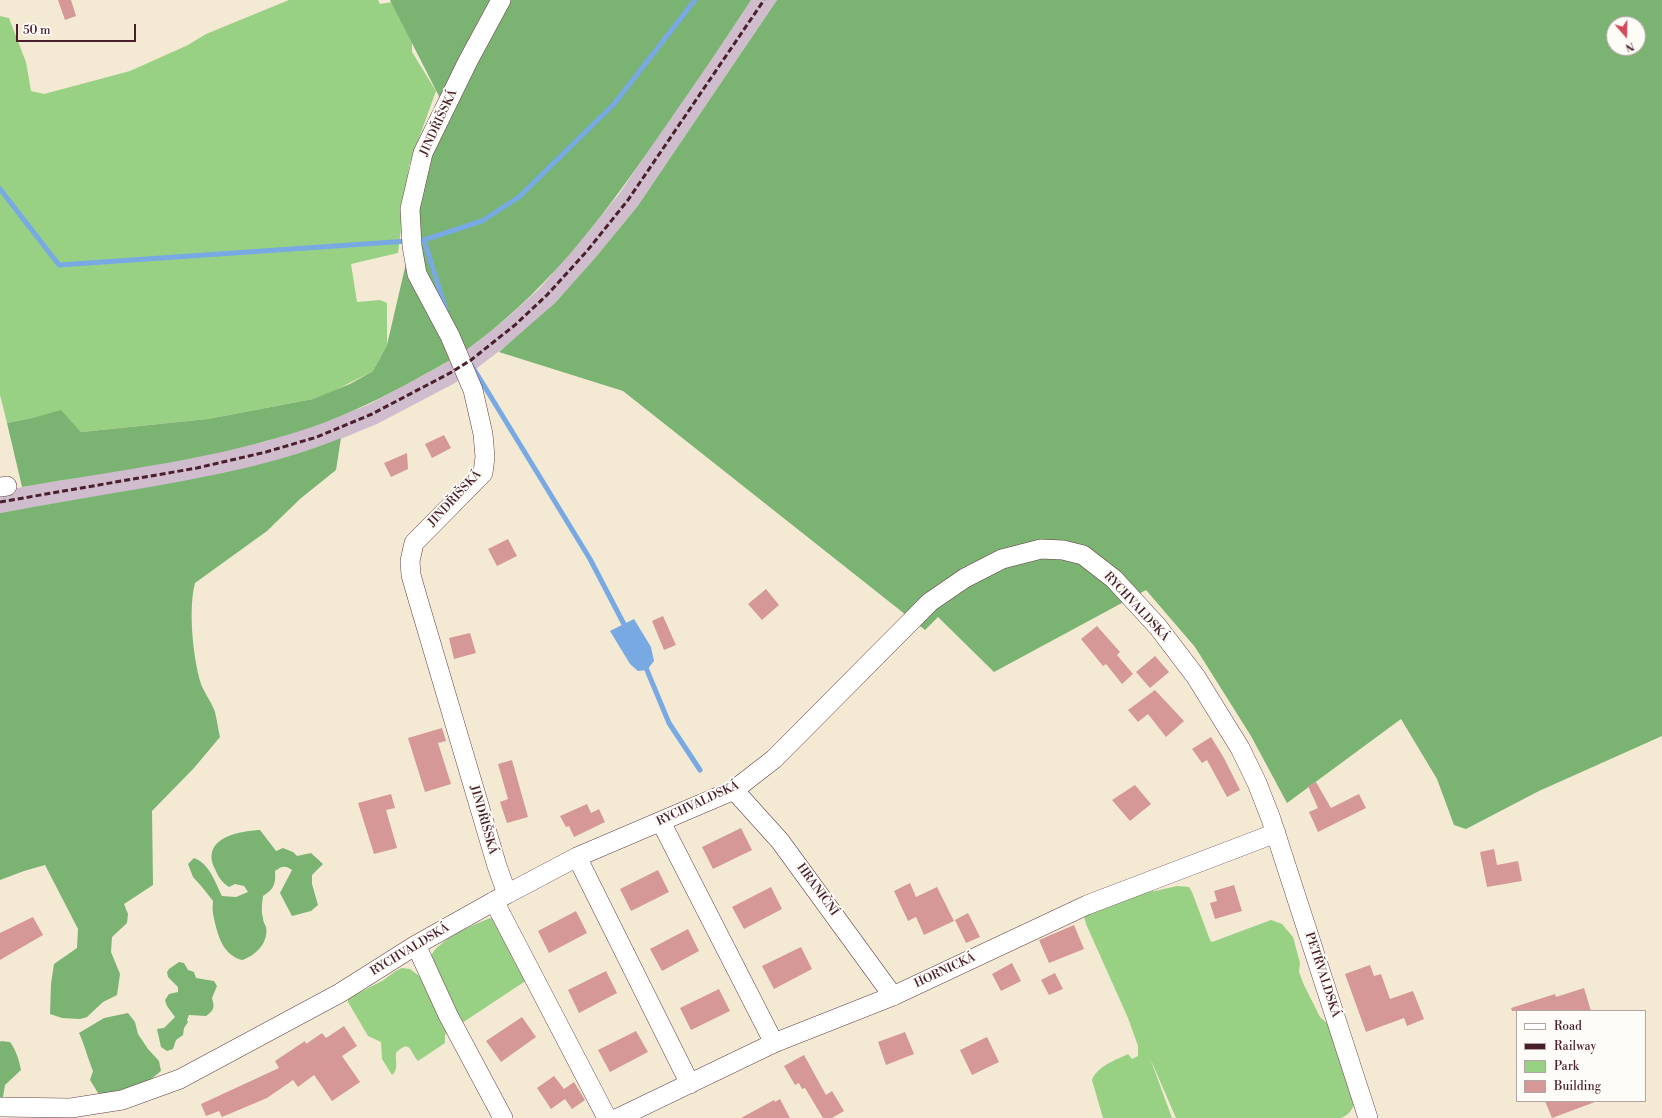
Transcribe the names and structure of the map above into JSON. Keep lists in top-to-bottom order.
{
  "streets": {
    "street": [
      "JINDŘIŠSKÁ",
      "RYCHVALDSKÁ",
      "HRANIČNÍ",
      "HORNICKÁ",
      "PETŘVALDSKÁ"
    ]
  },
  "crossings": [
    ["JINDŘIŠSKÁ", "RYCHVALDSKÁ"],
    ["RYCHVALDSKÁ", "HRANIČNÍ"],
    ["RYCHVALDSKÁ", "HORNICKÁ"],
    ["RYCHVALDSKÁ", "PETŘVALDSKÁ"],
    ["HRANIČNÍ", "HORNICKÁ"],
    ["HORNICKÁ", "PETŘVALDSKÁ"]
  ],
  "legend": [
    "Road",
    "Railway",
    "Park",
    "Building"
  ],
  "scale_bar": "50 m",
  "north": "bottom"
}
